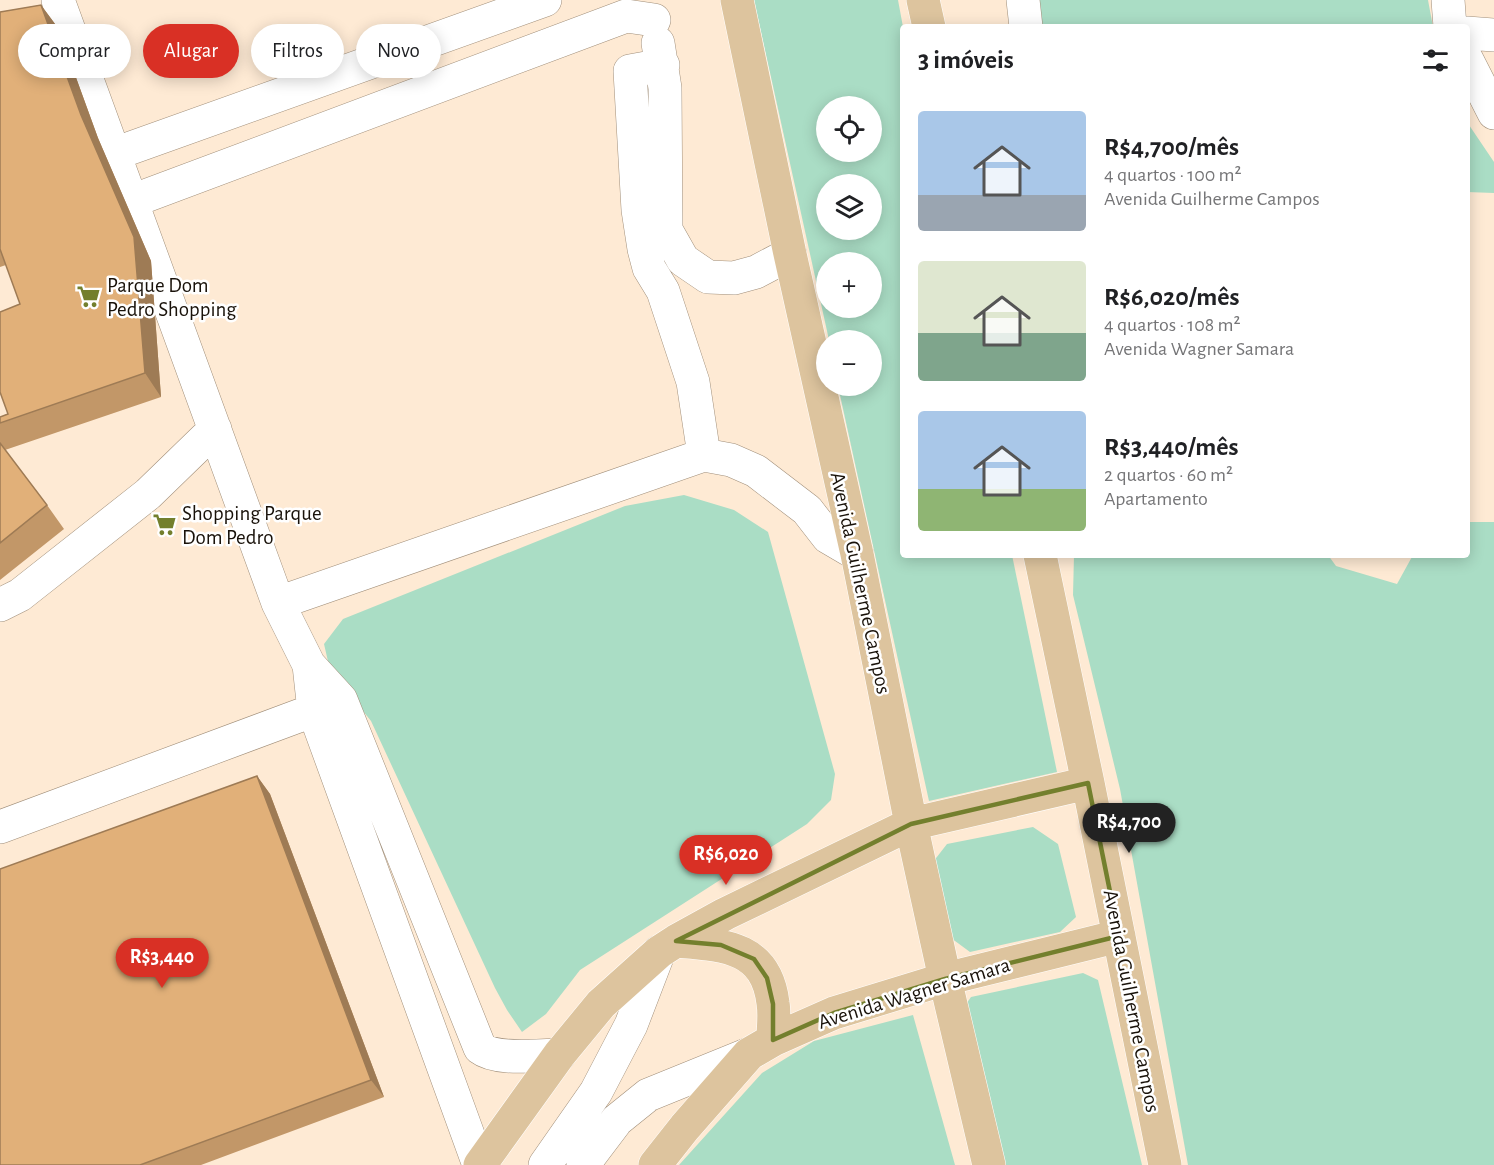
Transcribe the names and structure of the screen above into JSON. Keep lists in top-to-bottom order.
{
  "streets": {
    "main road": ["Avenida Guilherme Campos", "Avenida Wagner Samara"]
  },
  "crossings": [
    ["Avenida Guilherme Campos", "Avenida Wagner Samara"]
  ],
  "places": {
    "supermarket": ["Parque Dom Pedro Shopping", "Shopping Parque Dom Pedro"]
  },
  "page": {
    "chip": [
      "Comprar",
      "Alugar",
      "Filtros",
      "Novo"
    ],
    "heading": "3 imóveis",
    "map_buttons": ["+", "−"],
    "list": [
      {
        "name": "R$4,700/mês",
        "note": "4 quartos · 100 m² · Avenida Guilherme Campos"
      },
      {
        "name": "R$6,020/mês",
        "note": "4 quartos · 108 m² · Avenida Wagner Samara"
      },
      {
        "name": "R$3,440/mês",
        "note": "2 quartos · 60 m² · Apartamento"
      }
    ],
    "price": ["R$4,700", "R$6,020", "R$3,440"]
  }
}
